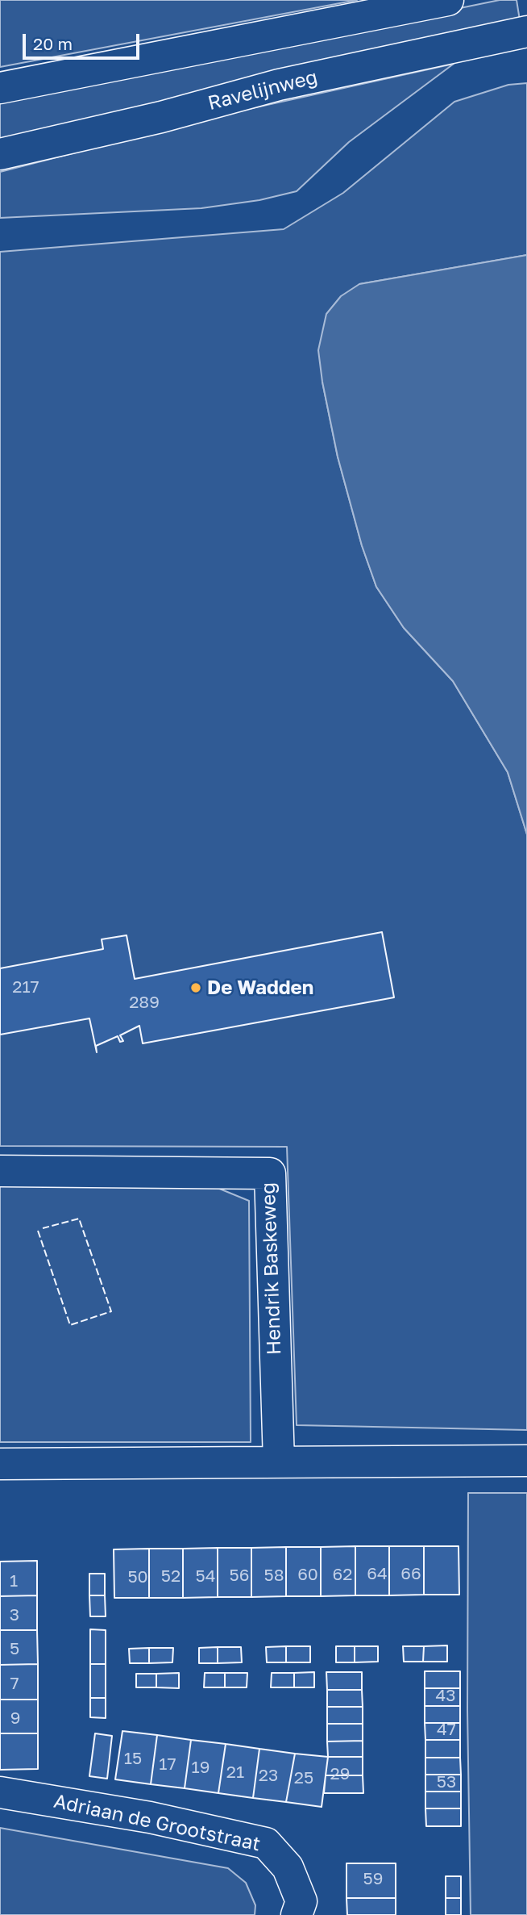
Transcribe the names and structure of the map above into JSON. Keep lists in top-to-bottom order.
{
  "streets": {
    "street": ["Ravelijnweg", "Hendrik Baskeweg", "Adriaan de Grootstraat"]
  },
  "places": ["De Wadden"],
  "house_numbers": [
    "217",
    "289",
    "64",
    "66",
    "60",
    "62",
    "56",
    "58",
    "52",
    "54",
    "50",
    "1",
    "3",
    "5",
    "7",
    "43",
    "9",
    "47",
    "15",
    "17",
    "19",
    "21",
    "29",
    "23",
    "25",
    "53",
    "59"
  ],
  "scale_bar": "20 m"
}
